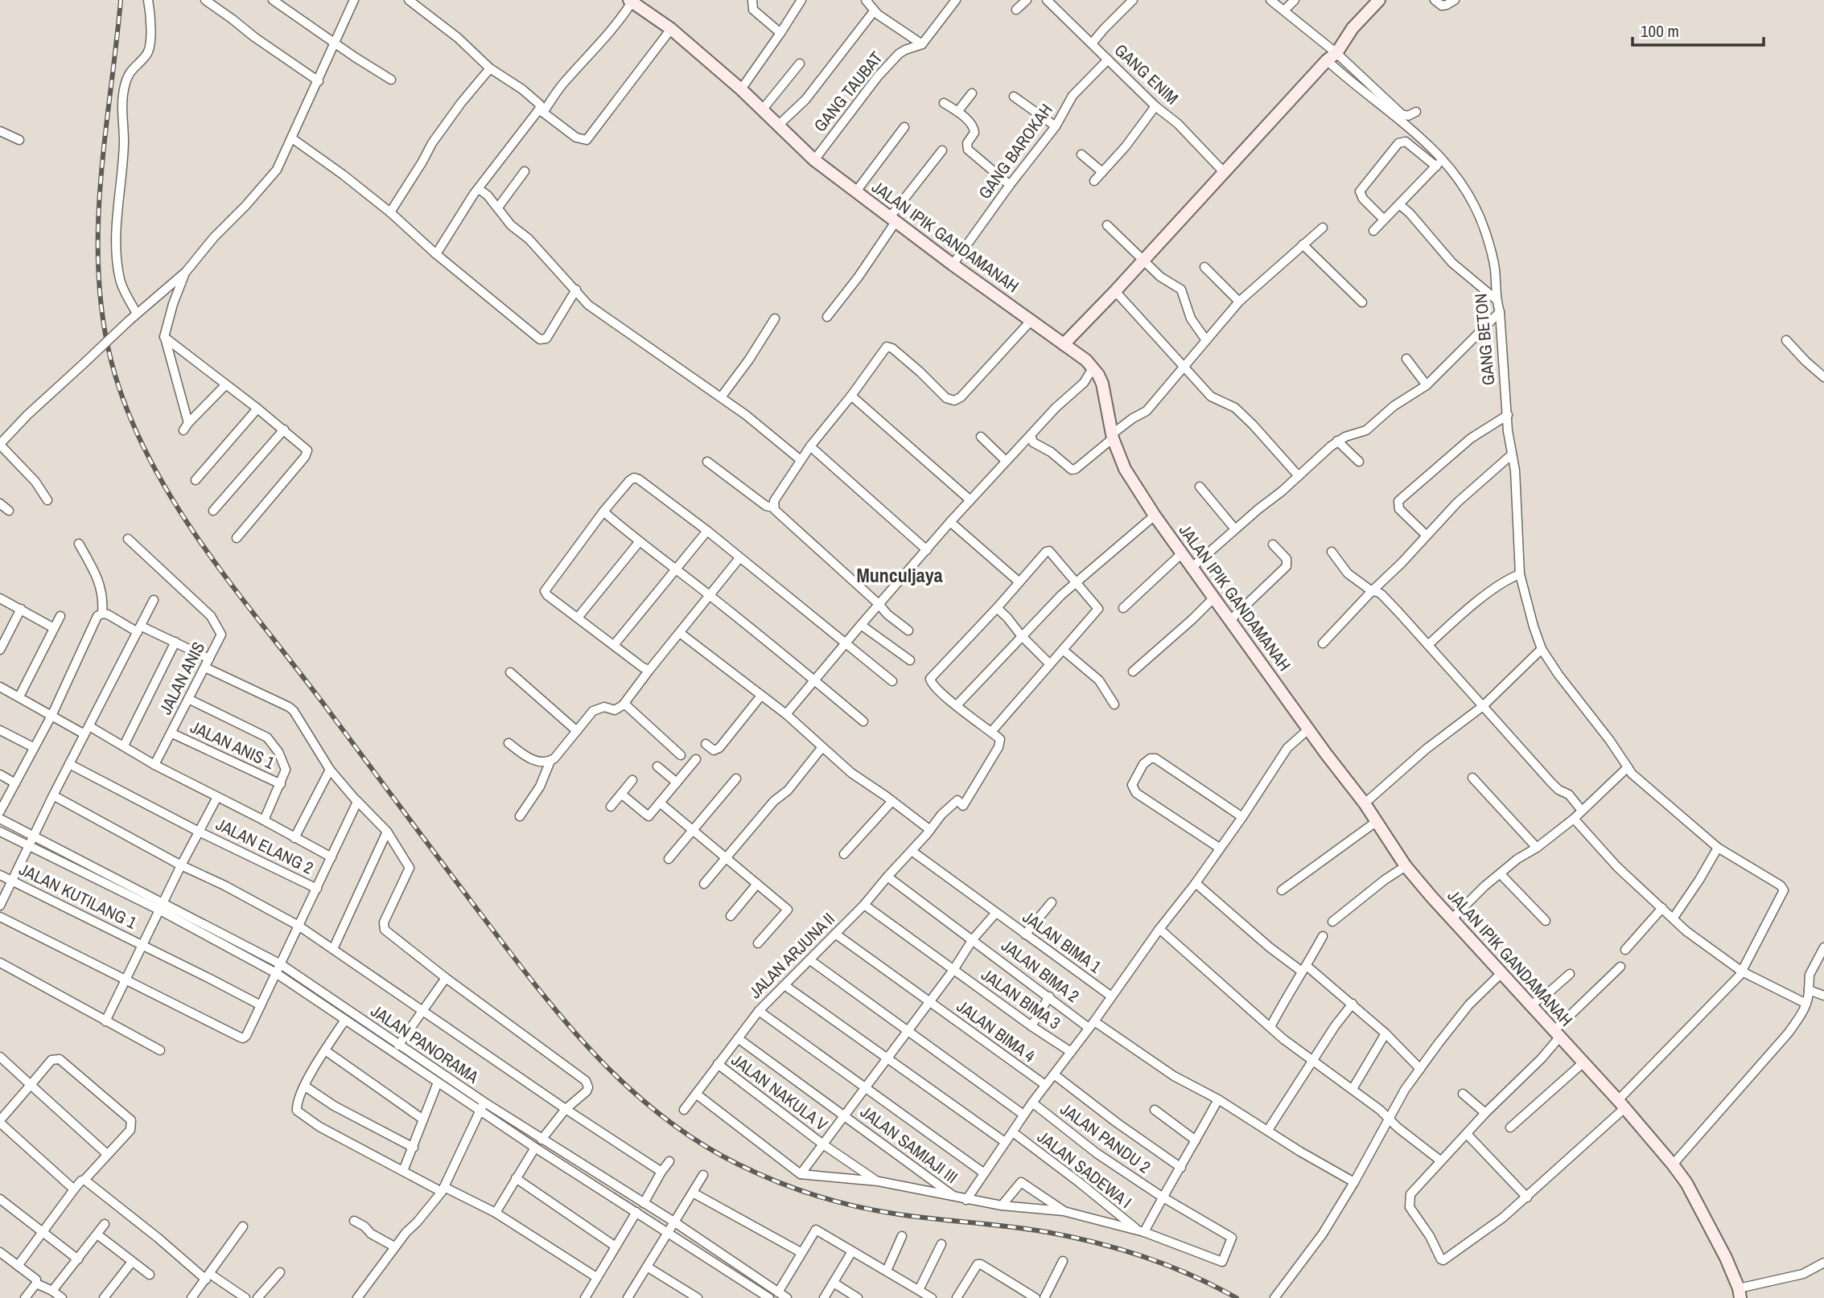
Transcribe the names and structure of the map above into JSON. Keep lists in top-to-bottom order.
{
  "streets": {
    "street": [
      "GANG ENIM",
      "GANG TAUBAT",
      "GANG BAROKAH",
      "JALAN IPIK GANDAMANAH",
      "GANG BETON",
      "JALAN ANIS",
      "JALAN ANIS 1",
      "JALAN ELANG 2",
      "JALAN KUTILANG 1",
      "JALAN BIMA 1",
      "JALAN ARJUNA II",
      "JALAN BIMA 2",
      "JALAN BIMA 3",
      "JALAN BIMA 4",
      "JALAN PANORAMA",
      "JALAN NAKULA V",
      "JALAN PANDU 2",
      "JALAN SAMIAJI III",
      "JALAN SADEWA I"
    ]
  },
  "crossings": [
    ["GANG ENIM", "GANG BAROKAH"],
    ["GANG TAUBAT", "JALAN IPIK GANDAMANAH"],
    ["GANG BAROKAH", "JALAN IPIK GANDAMANAH"],
    ["JALAN ANIS", "JALAN ANIS 1"],
    ["JALAN BIMA 1", "JALAN ARJUNA II"],
    ["JALAN ARJUNA II", "JALAN BIMA 2"],
    ["JALAN ARJUNA II", "JALAN BIMA 3"],
    ["JALAN ARJUNA II", "JALAN BIMA 4"],
    ["JALAN ARJUNA II", "JALAN NAKULA V"],
    ["JALAN ARJUNA II", "JALAN SAMIAJI III"],
    ["JALAN PANDU 2", "JALAN SADEWA I"]
  ],
  "districts": ["Munculjaya"],
  "scale_bar": "100 m"
}
